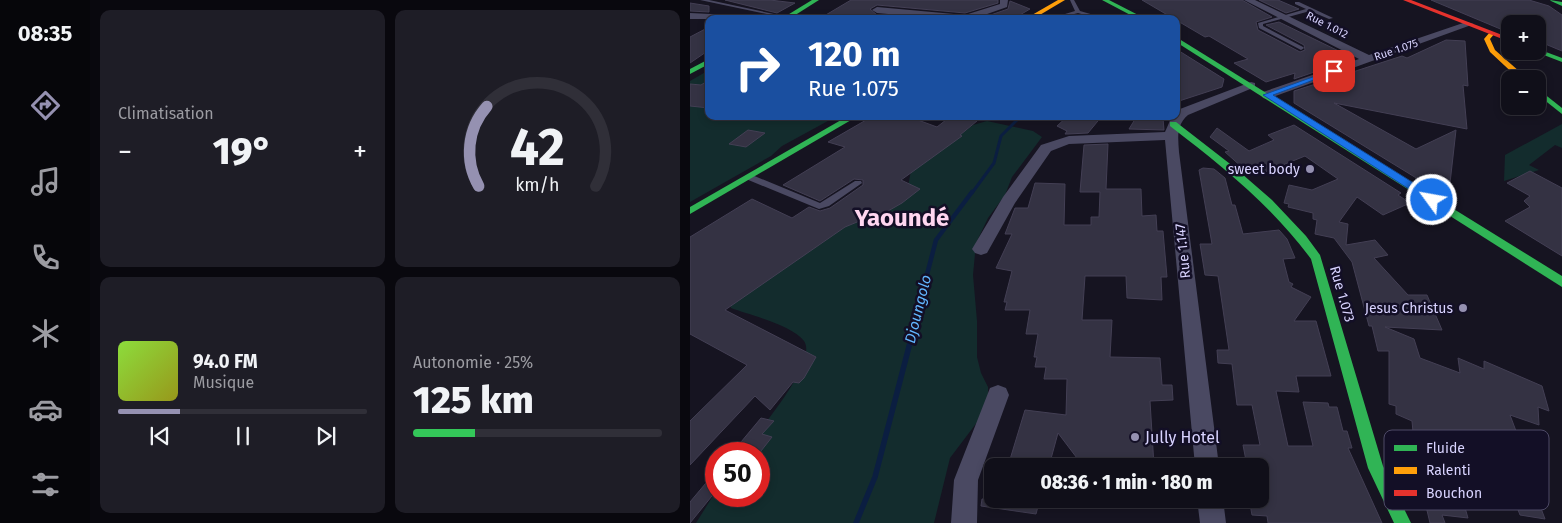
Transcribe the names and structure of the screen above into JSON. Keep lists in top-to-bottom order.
{
  "streets": {
    "main road": ["Rue 1.073"],
    "street": ["Rue 1.012", "Rue 1.075", "Rue 1.147"]
  },
  "crossings": [
    ["Rue 1.012", "Rue 1.075"],
    ["Rue 1.147", "Rue 1.073"]
  ],
  "districts": ["Yaoundé"],
  "water": ["Djoungolo"],
  "places": ["sweet body", "Jesus Christus", "Jully Hotel"],
  "legend": ["Fluide", "Ralenti", "Bouchon"],
  "page": {
    "tabs": "08:35",
    "tile": [
      "Climatisation",
      ["Autonomie · 25%", "125 km"]
    ],
    "map_buttons": ["+", "−"],
    "turn": ["120 m", "Rue 1.075"],
    "heat": ["−", "19°", "+"],
    "song": ["94.0 FM", "Musique"],
    "limit": "50",
    "trip": "08:36 · 1 min · 180 m",
    "gauge": ["42", "km/h"]
  }
}
